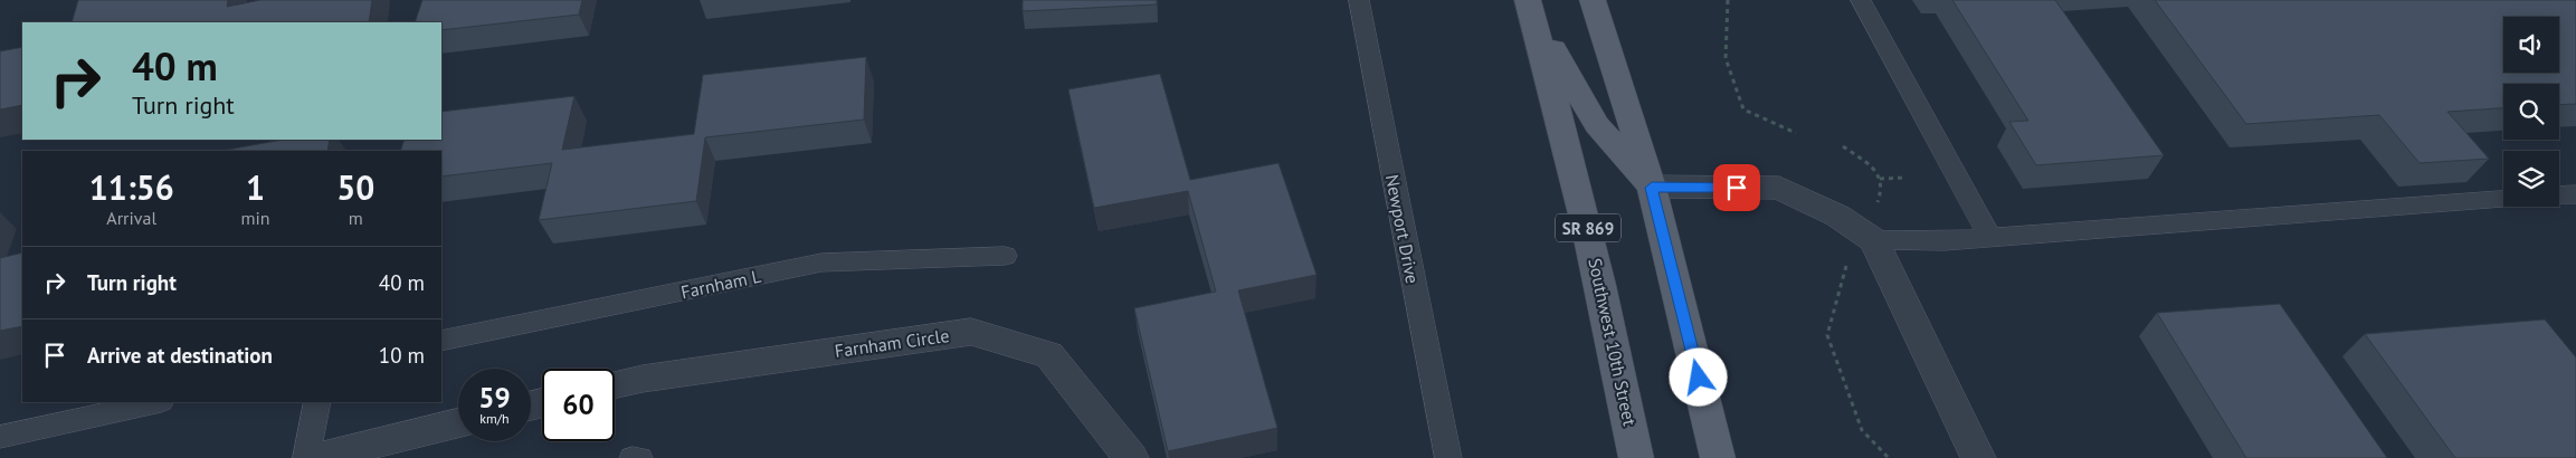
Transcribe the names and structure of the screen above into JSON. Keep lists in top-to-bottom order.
{
  "streets": {
    "main road": ["SR 869", "Southwest 10th Street"],
    "street": ["Farnham Circle"],
    "lane": ["Newport Drive", "Farnham L"]
  },
  "page": {
    "turn": ["40 m", "Turn right"],
    "eta": [
      "11:56",
      "Arrival",
      "1",
      "min",
      "50",
      "m"
    ],
    "list": [
      {
        "name": "Turn right",
        "value": "40 m"
      },
      {
        "name": "Arrive at destination",
        "value": "10 m"
      }
    ],
    "speed": "59 km/h",
    "limit": "60"
  }
}
